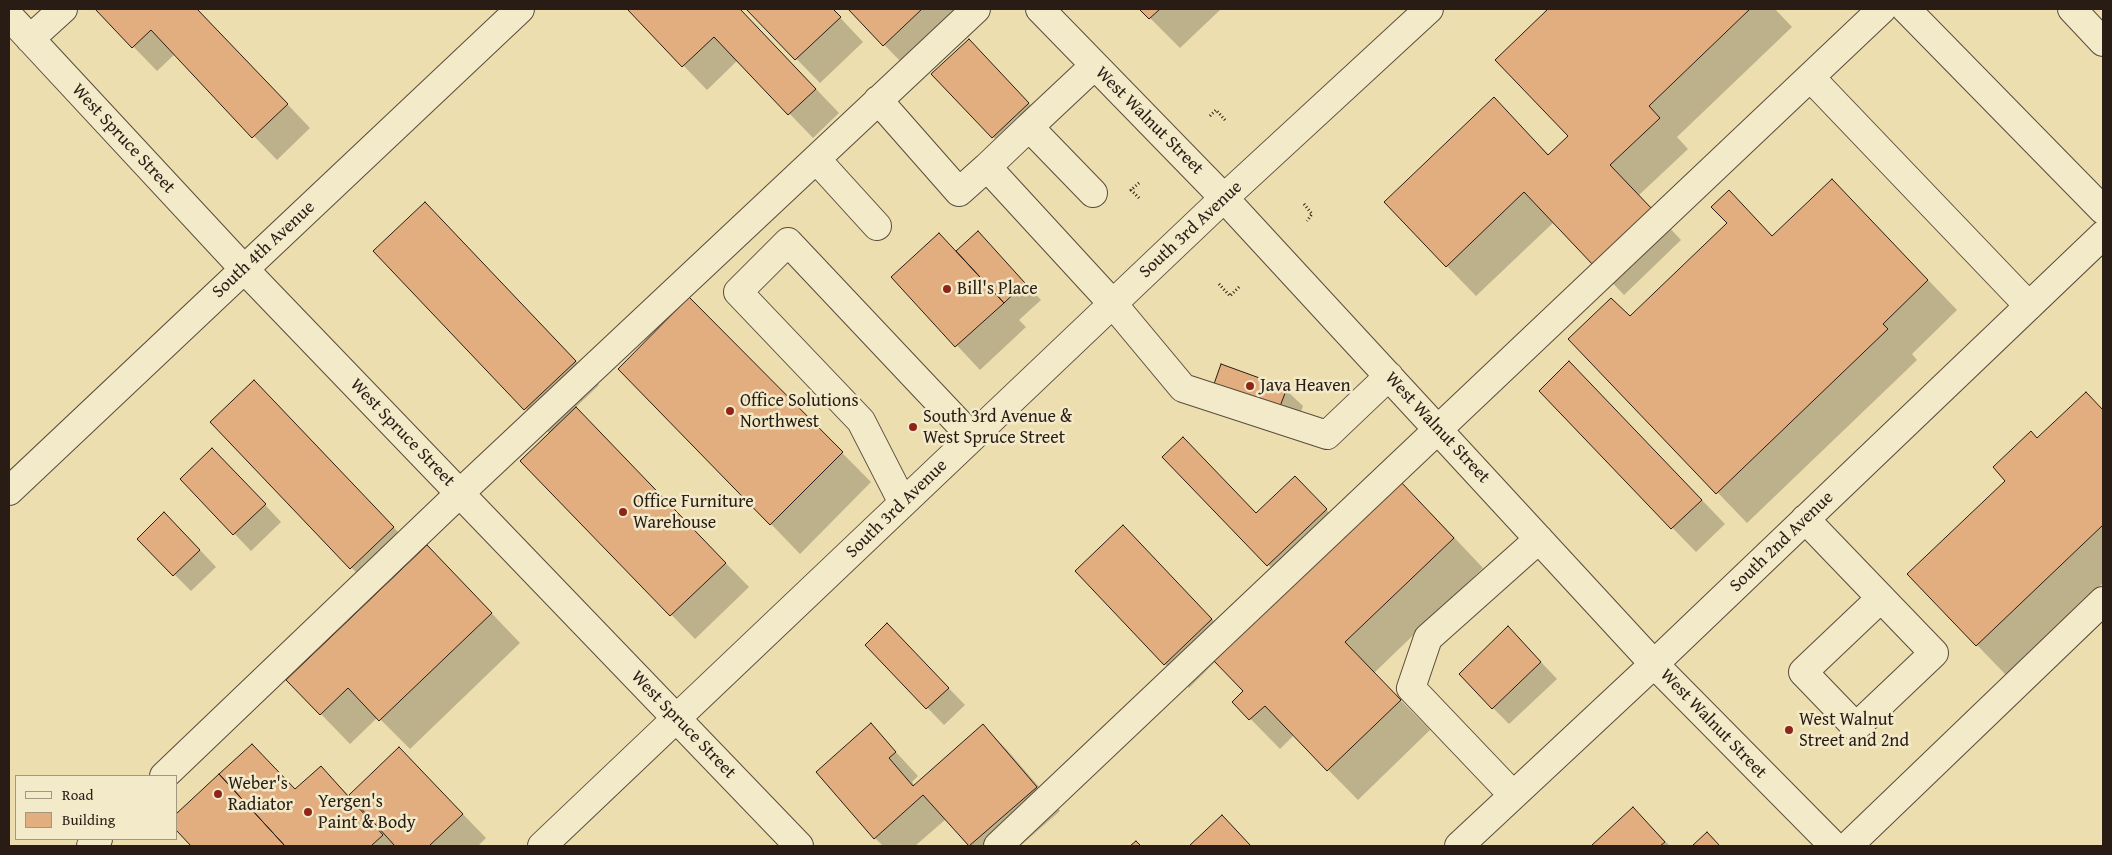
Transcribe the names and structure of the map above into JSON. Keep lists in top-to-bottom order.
{
  "streets": {
    "street": [
      "West Walnut Street",
      "West Spruce Street",
      "South 3rd Avenue",
      "South 4th Avenue",
      "South 2nd Avenue"
    ]
  },
  "crossings": [
    ["West Walnut Street", "South 3rd Avenue"],
    ["West Walnut Street", "South 2nd Avenue"],
    ["West Spruce Street", "South 3rd Avenue"],
    ["West Spruce Street", "South 4th Avenue"]
  ],
  "places": [
    "Bill's Place",
    "Java Heaven",
    "Office Solutions Northwest",
    "South 3rd Avenue & West Spruce Street",
    "Office Furniture Warehouse",
    "West Walnut Street and 2nd",
    "Weber's Radiator",
    "Yergen's Paint & Body"
  ],
  "legend": ["Road", "Building"]
}
